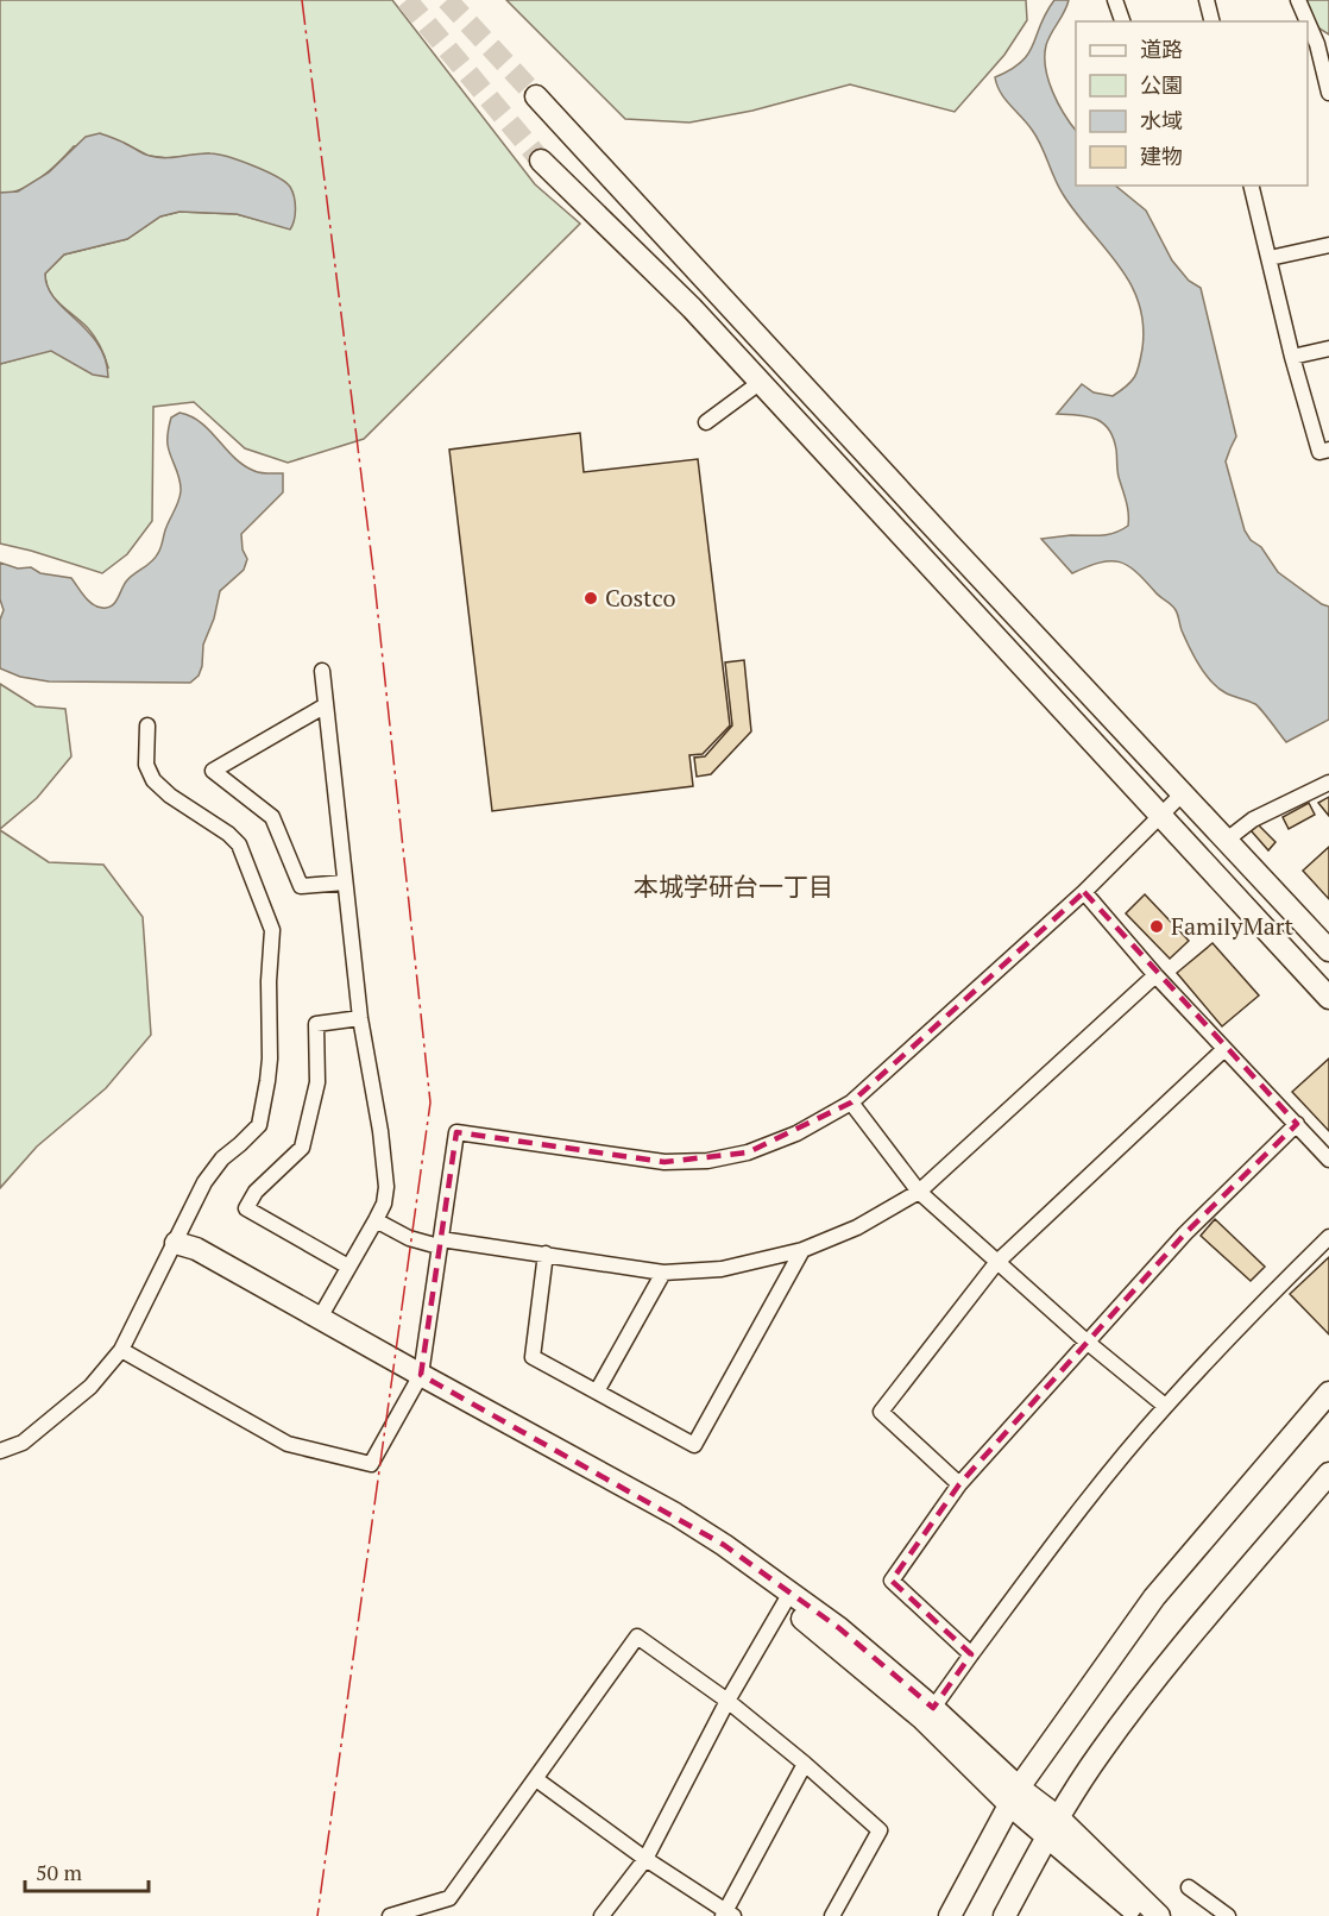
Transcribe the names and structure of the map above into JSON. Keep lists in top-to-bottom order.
{
  "districts": ["本城学研台一丁目"],
  "places": ["Costco", "FamilyMart"],
  "legend": [
    "道路",
    "公園",
    "水域",
    "建物"
  ],
  "scale_bar": "50 m"
}
